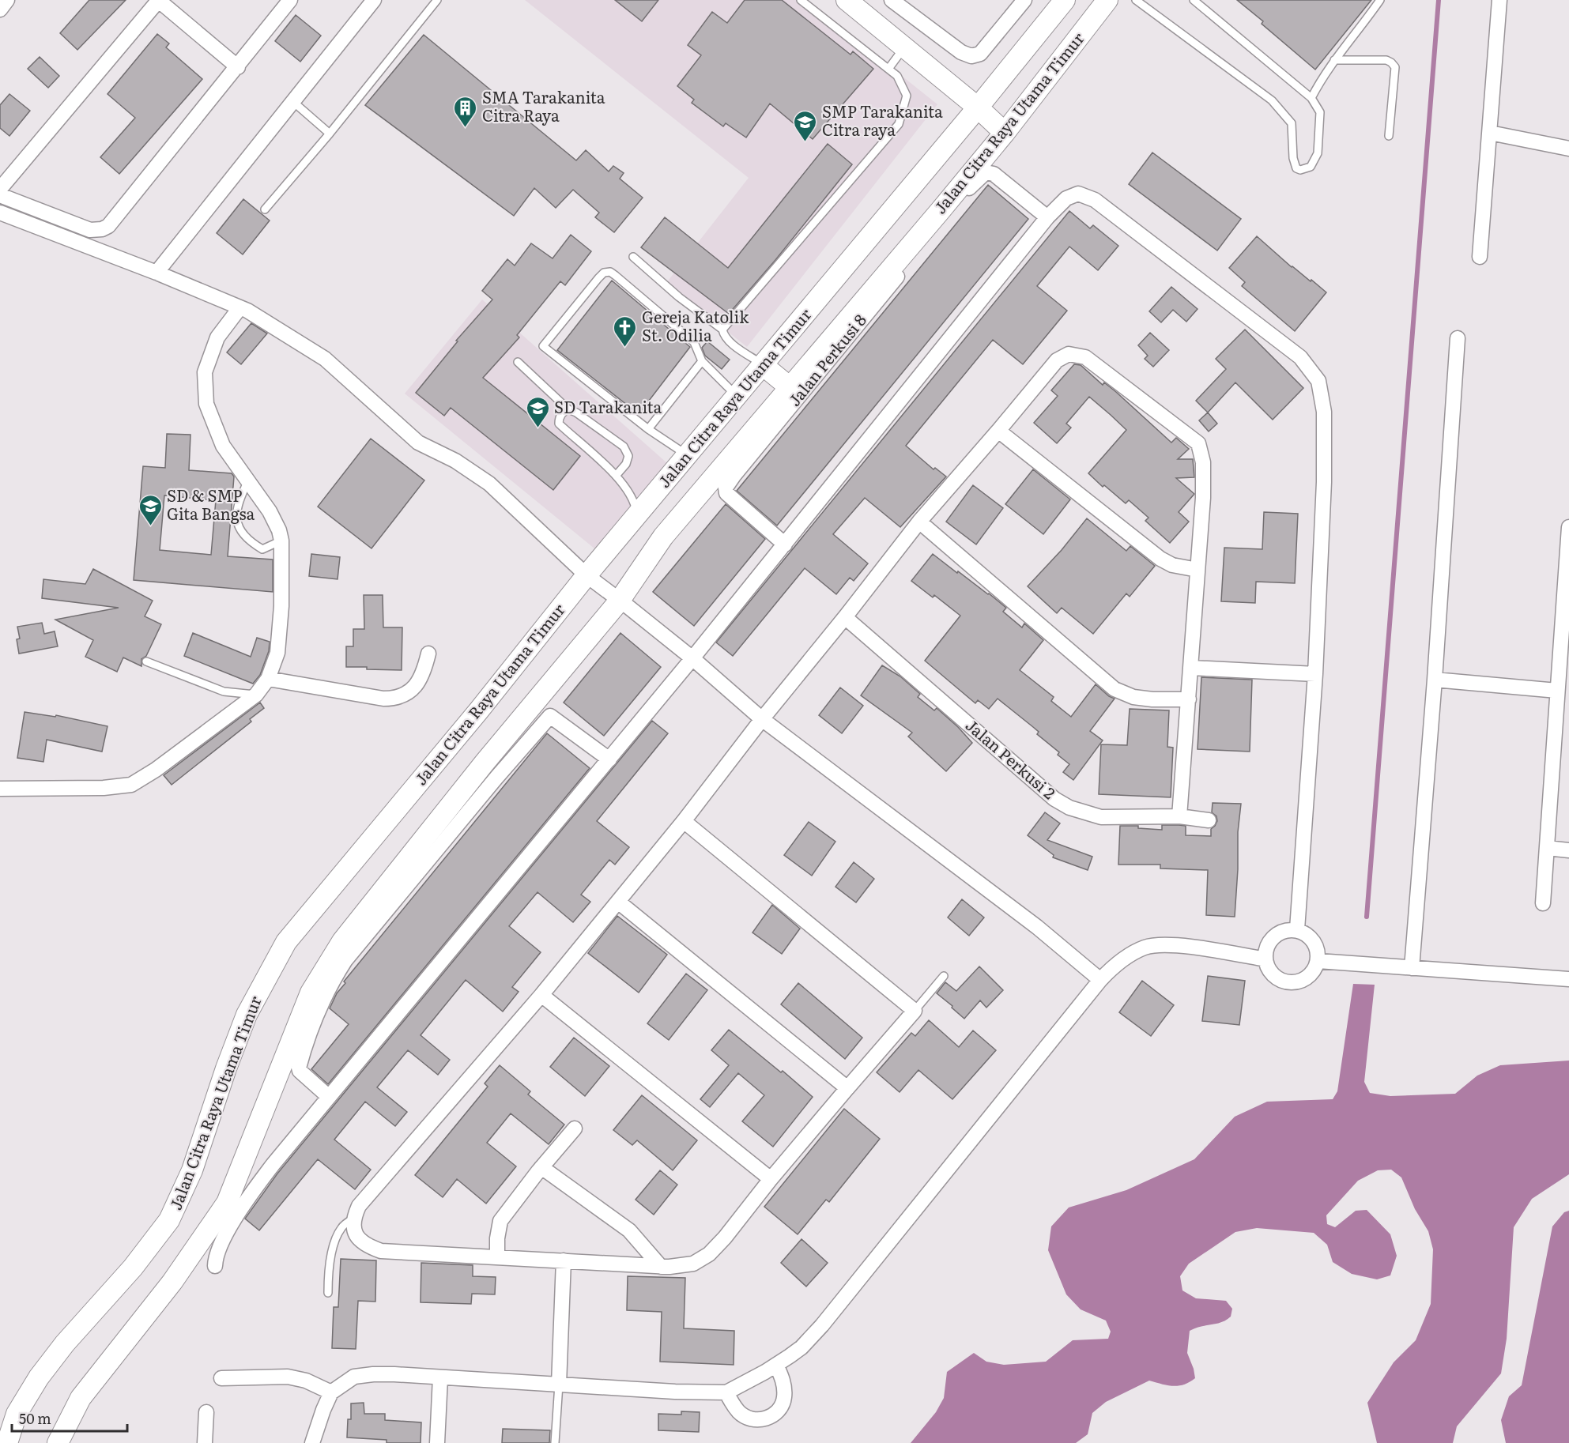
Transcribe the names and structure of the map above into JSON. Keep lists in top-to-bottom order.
{
  "streets": {
    "main road": ["Jalan Citra Raya Utama Timur"],
    "street": ["Jalan Perkusi 8", "Jalan Perkusi 2"]
  },
  "places": {
    "building": ["SMA Tarakanita Citra Raya"],
    "school or university": ["SMP Tarakanita Citra raya", "SD Tarakanita", "SD & SMP Gita Bangsa"],
    "church": ["Gereja Katolik St. Odilia"]
  },
  "scale_bar": "50 m"
}
